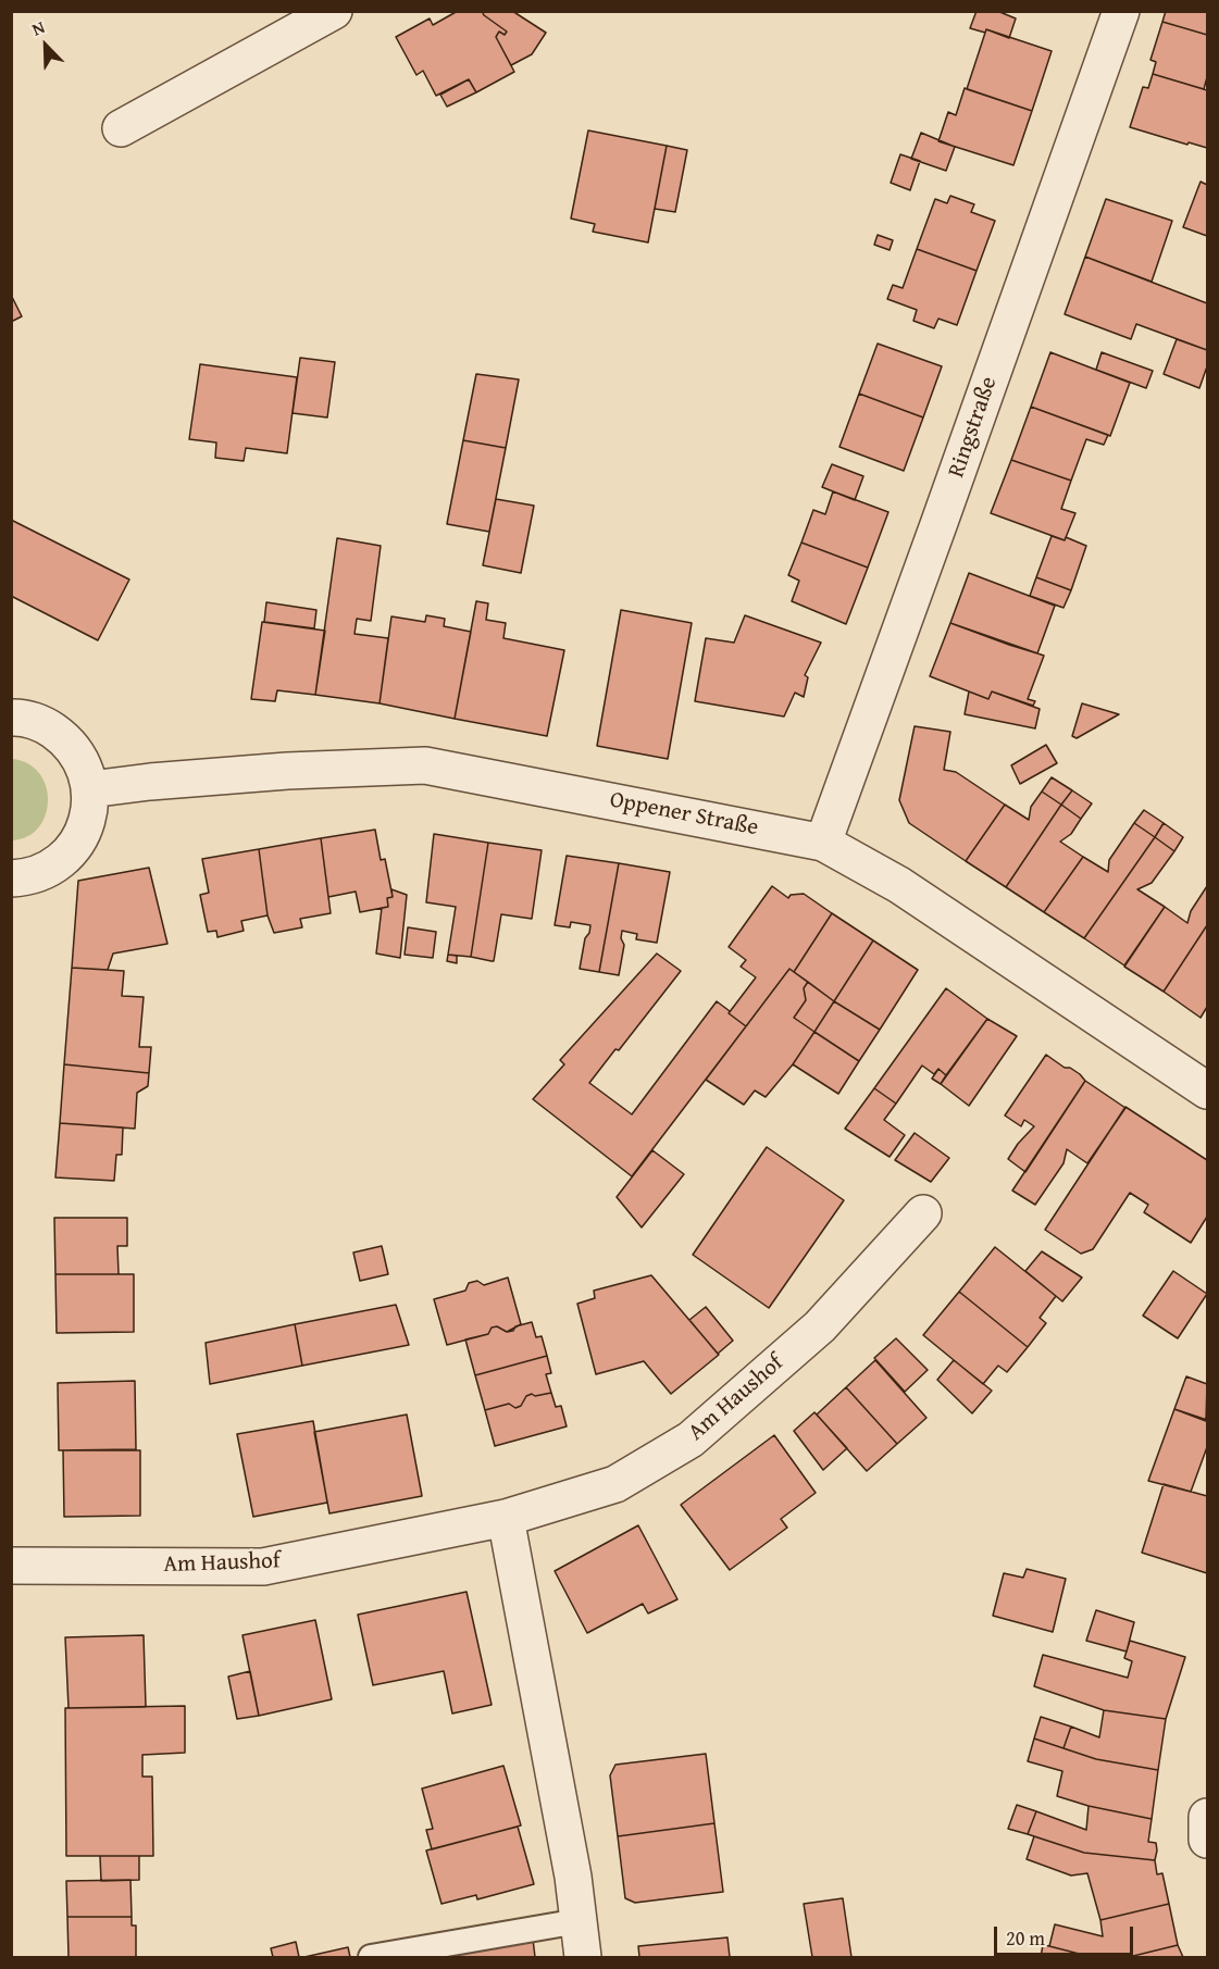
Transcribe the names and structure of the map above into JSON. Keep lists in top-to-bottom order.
{
  "streets": {
    "street": ["Ringstraße", "Oppener Straße", "Am Haushof"]
  },
  "crossings": [
    ["Ringstraße", "Oppener Straße"]
  ],
  "scale_bar": "20 m",
  "north": "top left"
}
